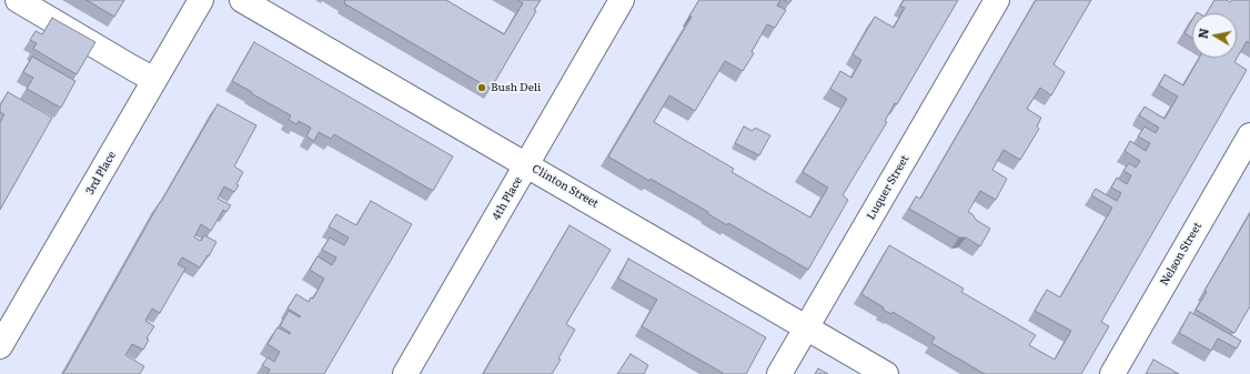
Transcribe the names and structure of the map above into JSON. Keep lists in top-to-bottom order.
{
  "streets": {
    "street": [
      "3rd Place",
      "Clinton Street",
      "Luquer Street",
      "4th Place",
      "Nelson Street"
    ]
  },
  "crossings": [
    ["Clinton Street", "Luquer Street"],
    ["Clinton Street", "4th Place"]
  ],
  "places": ["Bush Deli"],
  "north": "left"
}
